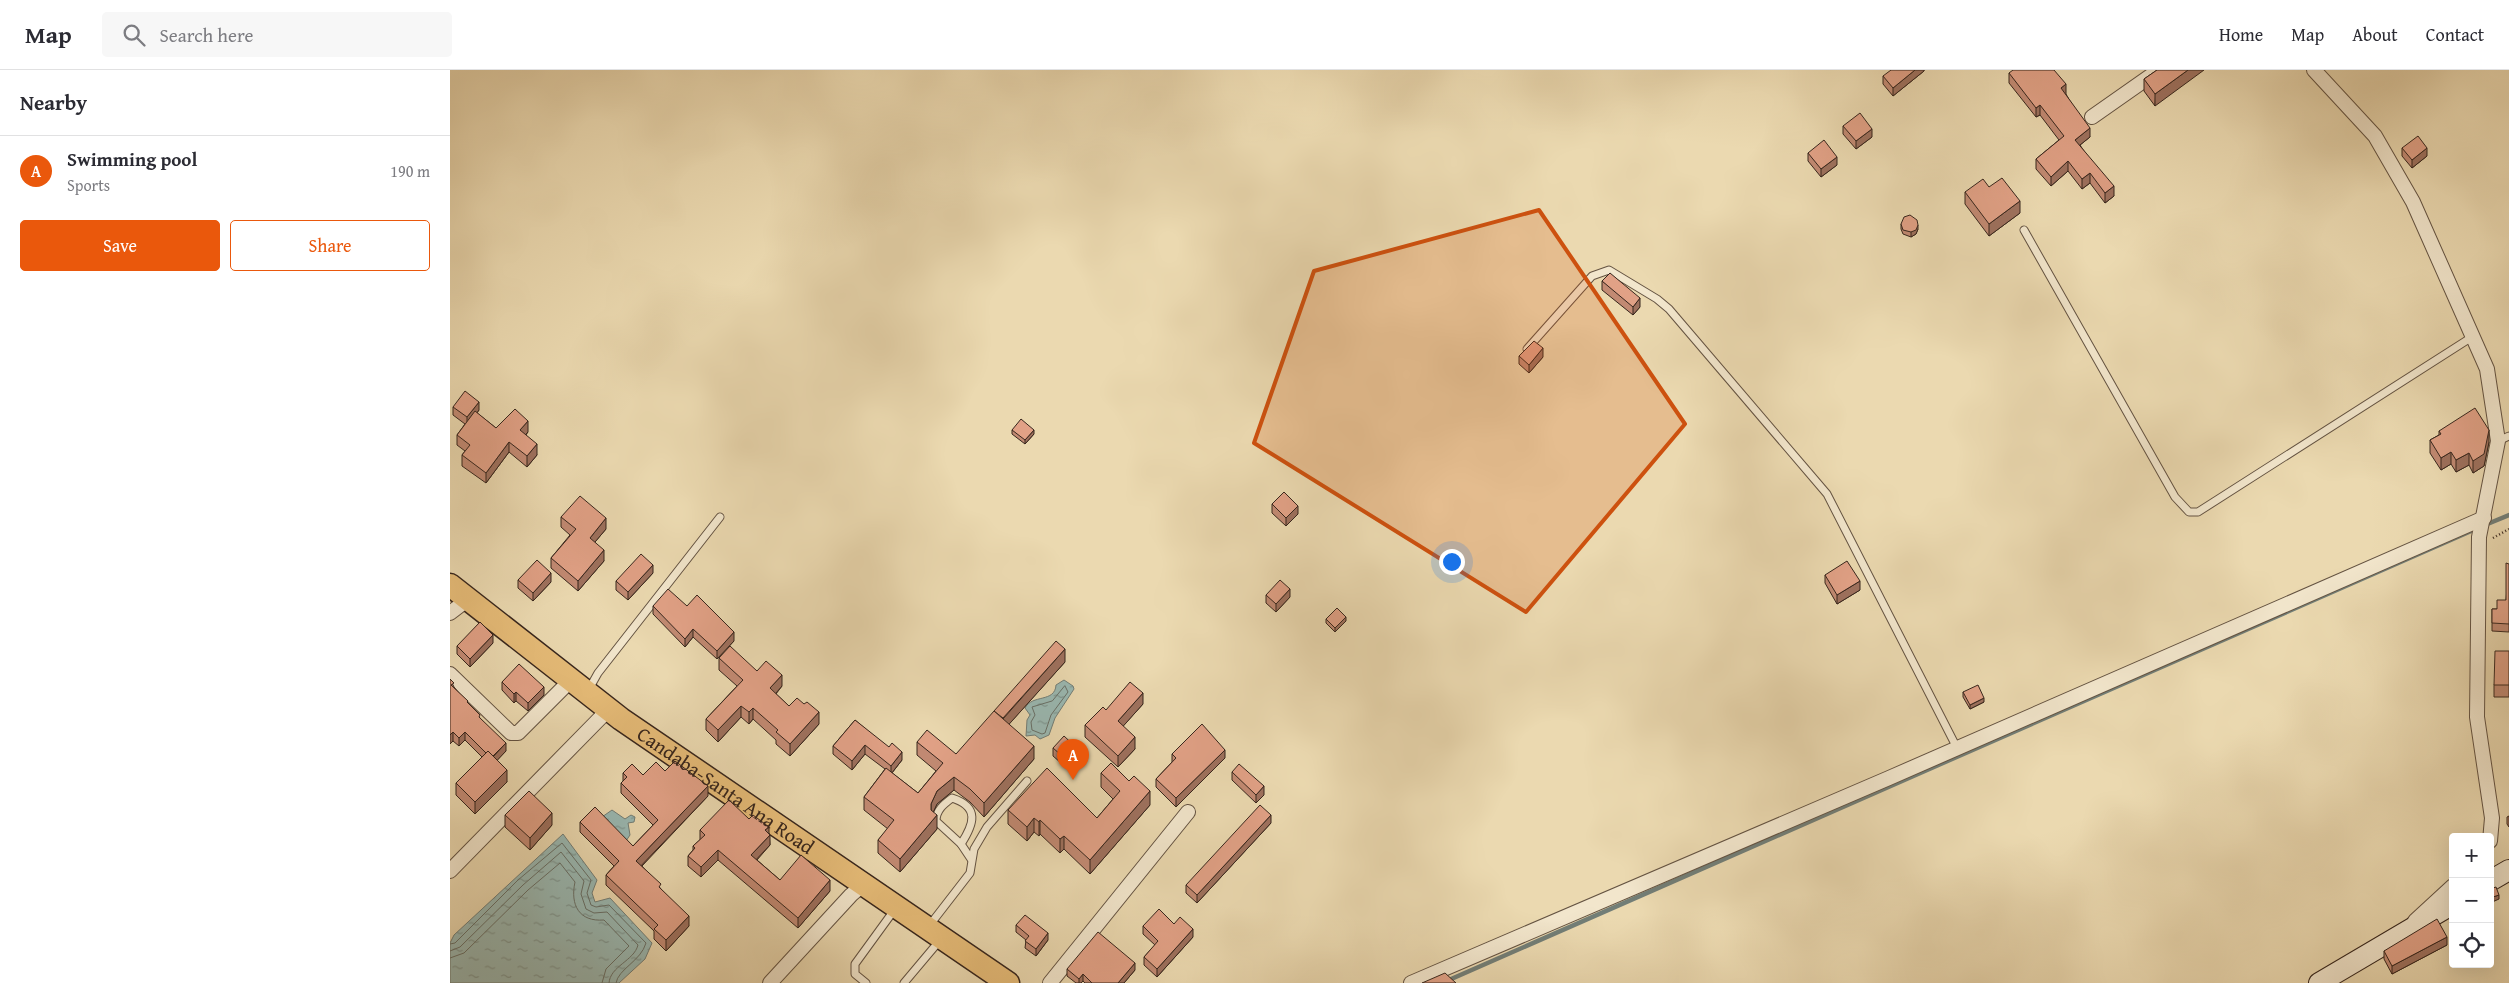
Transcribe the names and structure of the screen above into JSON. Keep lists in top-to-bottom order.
{
  "streets": {
    "main road": ["Candaba-Santa Ana Road"]
  },
  "page": {
    "header": "Map",
    "search": "Search here",
    "nav": [
      "Home",
      "Map",
      "About",
      "Contact"
    ],
    "heading": "Nearby",
    "list": [
      {
        "mark": "A",
        "name": "Swimming pool",
        "note": "Sports",
        "value": "190 m"
      }
    ],
    "buttons": ["Save", "Share"],
    "pins": "A",
    "map_buttons": ["+", "−"]
  }
}
